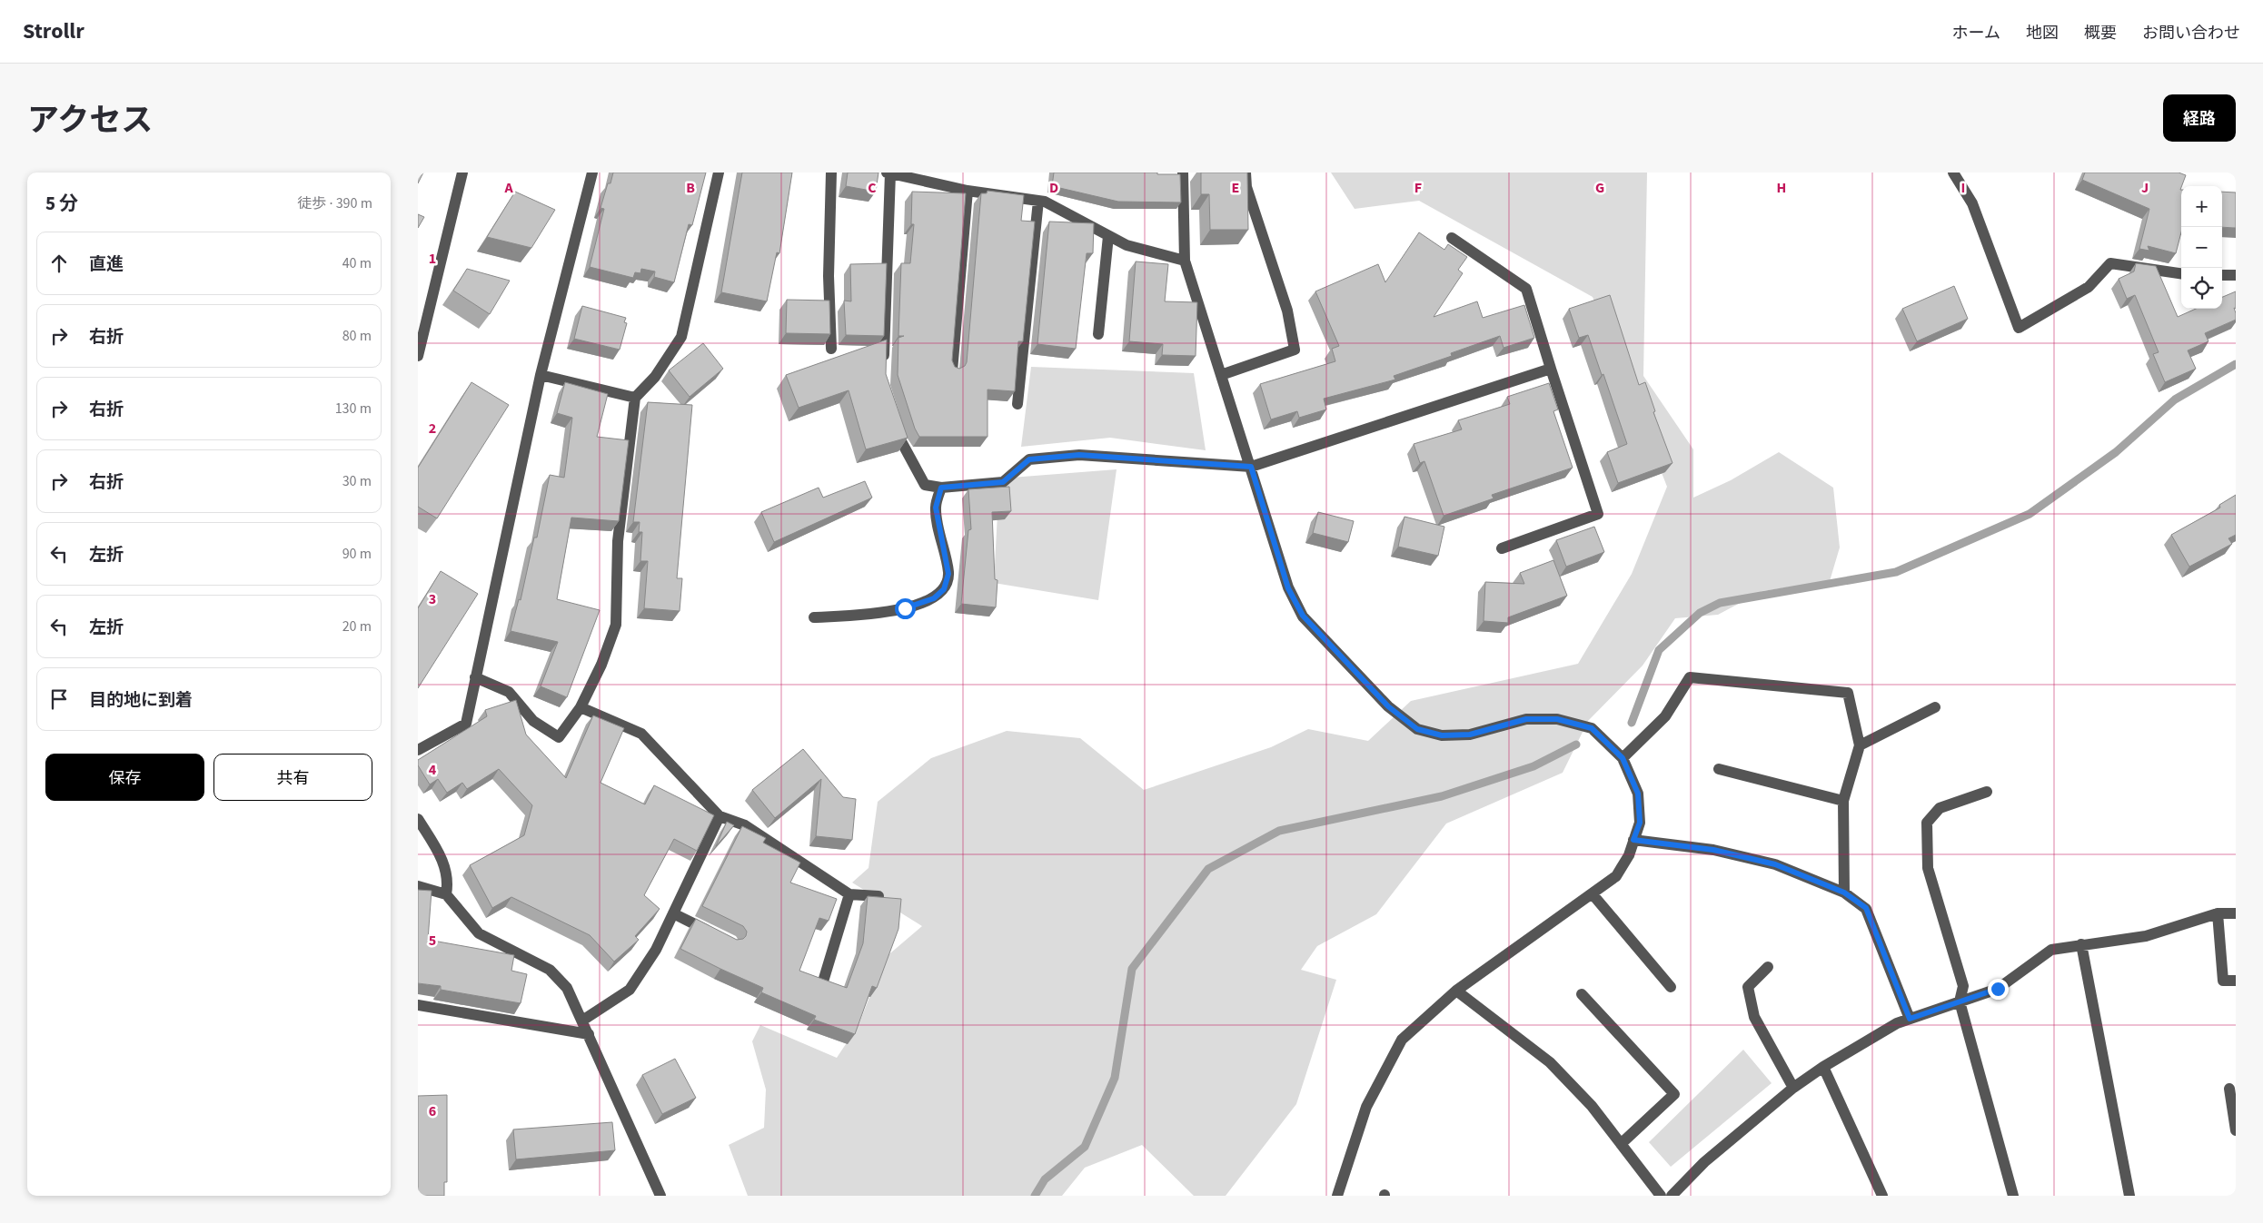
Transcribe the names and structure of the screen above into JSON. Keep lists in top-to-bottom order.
{
  "page": {
    "header": "Strollr",
    "nav": [
      "ホーム",
      "地図",
      "概要",
      "お問い合わせ"
    ],
    "title": "アクセス",
    "buttons": [
      "経路",
      ["保存", "共有"]
    ],
    "heading": ["5 分", "徒歩 · 390 m"],
    "map_buttons": ["+", "−"],
    "list": [
      ["直進", "40 m"],
      ["右折", "80 m"],
      ["右折", "130 m"],
      ["右折", "30 m"],
      ["左折", "90 m"],
      ["左折", "20 m"],
      "目的地に到着"
    ]
  },
  "grid": {
    "columns": [
      "A",
      "B",
      "C",
      "D",
      "E",
      "F",
      "G",
      "H",
      "I",
      "J"
    ],
    "rows": [
      "1",
      "2",
      "3",
      "4",
      "5",
      "6"
    ]
  }
}
